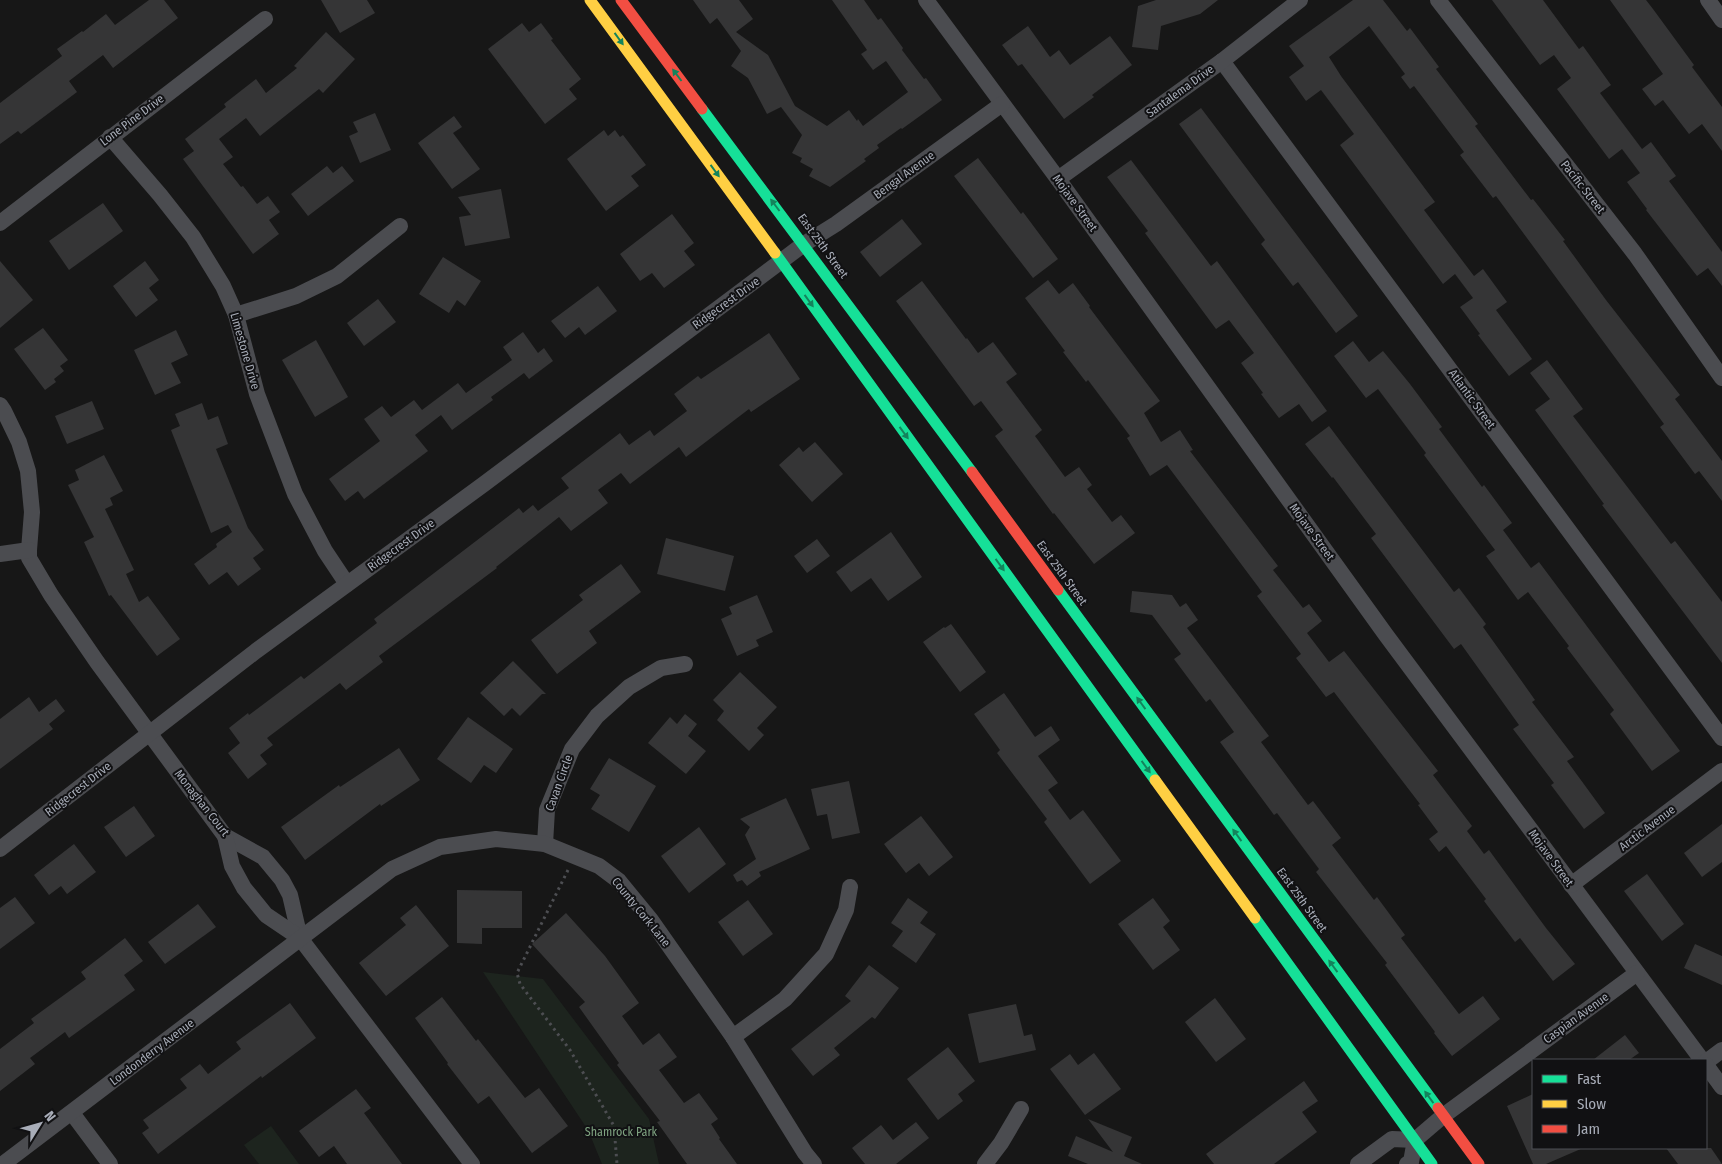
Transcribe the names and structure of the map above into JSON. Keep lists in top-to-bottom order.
{
  "streets": {
    "street": [
      "Santalema Drive",
      "Lone Pine Drive",
      "Bengal Avenue",
      "Pacific Street",
      "Mojave Street",
      "East 25th Street",
      "Ridgecrest Drive",
      "Limestone Drive",
      "Atlantic Street",
      "Cavan Circle",
      "Monaghan Court",
      "Arctic Avenue",
      "County Cork Lane",
      "Caspian Avenue",
      "Londonderry Avenue"
    ]
  },
  "crossings": [
    ["Santalema Drive", "Mojave Street"],
    ["Santalema Drive", "Atlantic Street"],
    ["Lone Pine Drive", "Limestone Drive"],
    ["Bengal Avenue", "Mojave Street"],
    ["Bengal Avenue", "East 25th Street"],
    ["Bengal Avenue", "Ridgecrest Drive"],
    ["Mojave Street", "Arctic Avenue"],
    ["Mojave Street", "Caspian Avenue"],
    ["East 25th Street", "Ridgecrest Drive"],
    ["East 25th Street", "Caspian Avenue"],
    ["Ridgecrest Drive", "Limestone Drive"],
    ["Ridgecrest Drive", "Monaghan Court"],
    ["Cavan Circle", "County Cork Lane"],
    ["Monaghan Court", "County Cork Lane"],
    ["Monaghan Court", "Londonderry Avenue"],
    ["County Cork Lane", "Londonderry Avenue"]
  ],
  "parks": ["Shamrock Park"],
  "legend": ["Fast", "Slow", "Jam"],
  "north": "top right"
}
